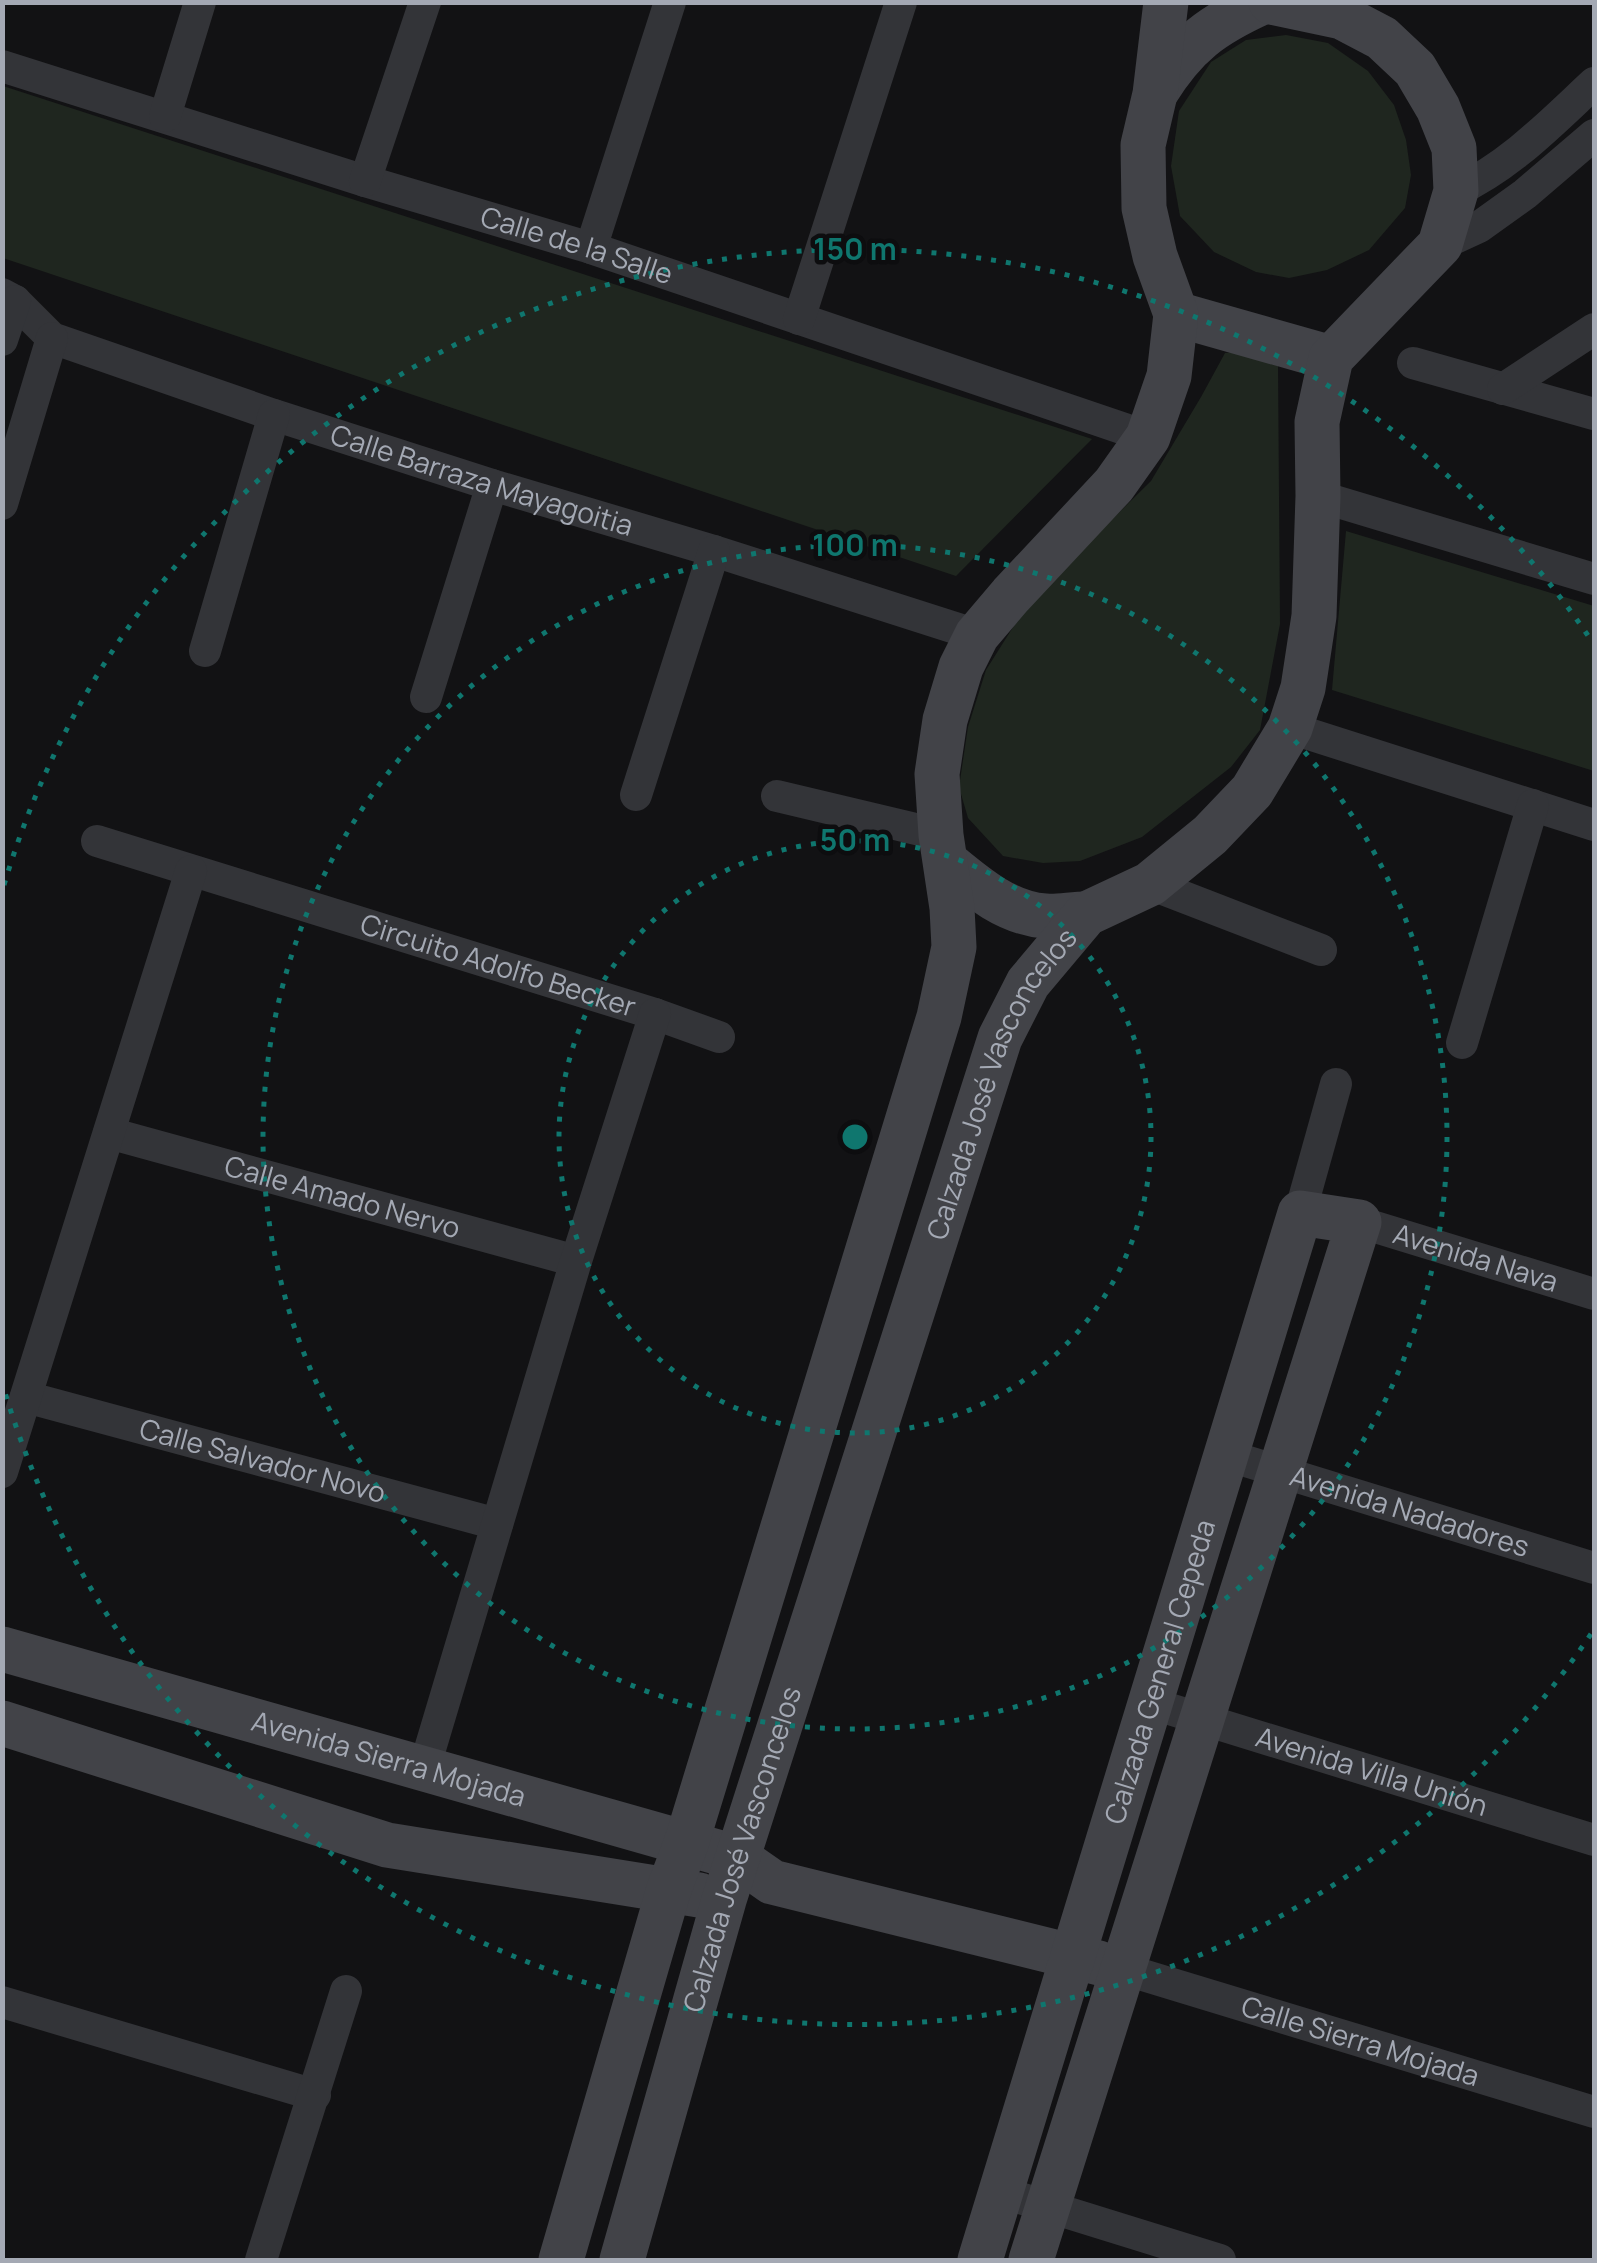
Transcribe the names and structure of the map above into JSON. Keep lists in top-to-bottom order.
{
  "streets": {
    "street": [
      "Calle de la Salle",
      "Calle Barraza Mayagoitia",
      "Circuito Adolfo Becker",
      "Calzada José Vasconcelos",
      "Calle Amado Nervo",
      "Avenida Nava",
      "Calle Salvador Novo",
      "Avenida Nadadores",
      "Calzada General Cepeda",
      "Avenida Sierra Mojada",
      "Avenida Villa Unión",
      "Calle Sierra Mojada"
    ]
  },
  "crossings": [
    ["Calle de la Salle", "Calzada José Vasconcelos"],
    ["Calle Barraza Mayagoitia", "Calzada José Vasconcelos"],
    ["Circuito Adolfo Becker", "Calle Amado Nervo"],
    ["Circuito Adolfo Becker", "Calle Salvador Novo"],
    ["Circuito Adolfo Becker", "Avenida Sierra Mojada"],
    ["Calzada José Vasconcelos", "Avenida Sierra Mojada"],
    ["Avenida Nava", "Calzada General Cepeda"],
    ["Avenida Nadadores", "Calzada General Cepeda"],
    ["Calzada General Cepeda", "Avenida Sierra Mojada"],
    ["Calzada General Cepeda", "Avenida Villa Unión"],
    ["Calzada General Cepeda", "Calle Sierra Mojada"],
    ["Avenida Sierra Mojada", "Calle Sierra Mojada"]
  ],
  "rings": ["150 m", "100 m", "50 m"]
}
